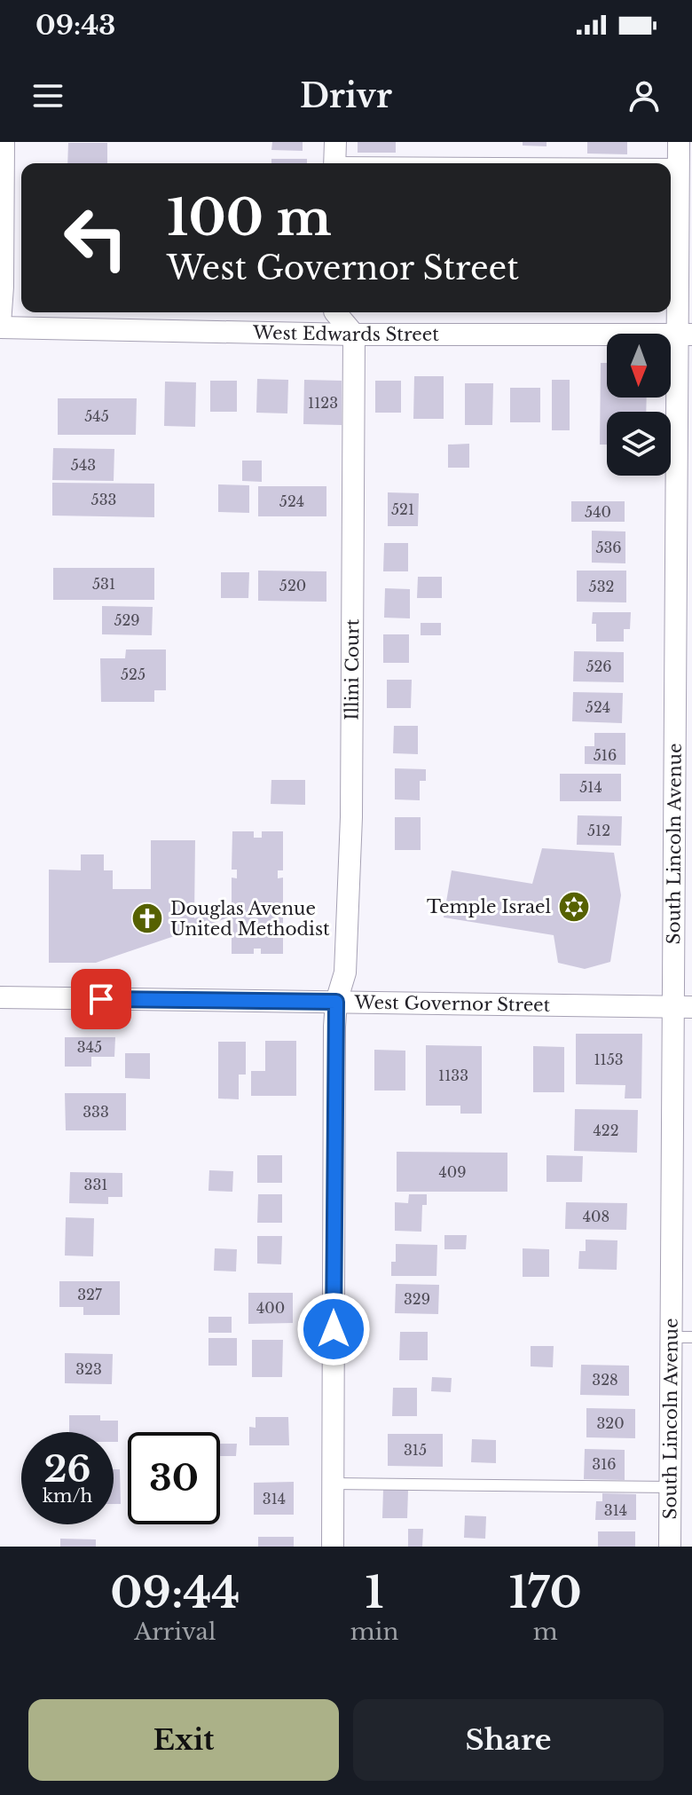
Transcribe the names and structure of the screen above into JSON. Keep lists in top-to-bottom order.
{
  "streets": {
    "street": [
      "West Edwards Street",
      "Illini Court",
      "South Lincoln Avenue",
      "West Governor Street"
    ]
  },
  "crossings": [
    ["West Edwards Street", "Illini Court"],
    ["West Edwards Street", "South Lincoln Avenue"],
    ["Illini Court", "West Governor Street"],
    ["South Lincoln Avenue", "West Governor Street"]
  ],
  "places": {
    "synagogue": ["Temple Israel"],
    "church": ["Douglas Avenue United Methodist"]
  },
  "house_numbers": [
    "1123",
    "545",
    "543",
    "533",
    "524",
    "521",
    "540",
    "536",
    "531",
    "520",
    "532",
    "529",
    "526",
    "525",
    "524",
    "516",
    "514",
    "512",
    "345",
    "1153",
    "1133",
    "333",
    "422",
    "409",
    "331",
    "408",
    "327",
    "329",
    "400",
    "323",
    "328",
    "320",
    "315",
    "316",
    "314",
    "314"
  ],
  "north": "bottom",
  "page": {
    "status": "09:43",
    "header": "Drivr",
    "turn": ["100 m", "West Governor Street"],
    "speed": "26 km/h",
    "limit": "30",
    "eta": [
      "09:44",
      "Arrival",
      "1",
      "min",
      "170",
      "m"
    ],
    "buttons": ["Exit", "Share"]
  }
}
